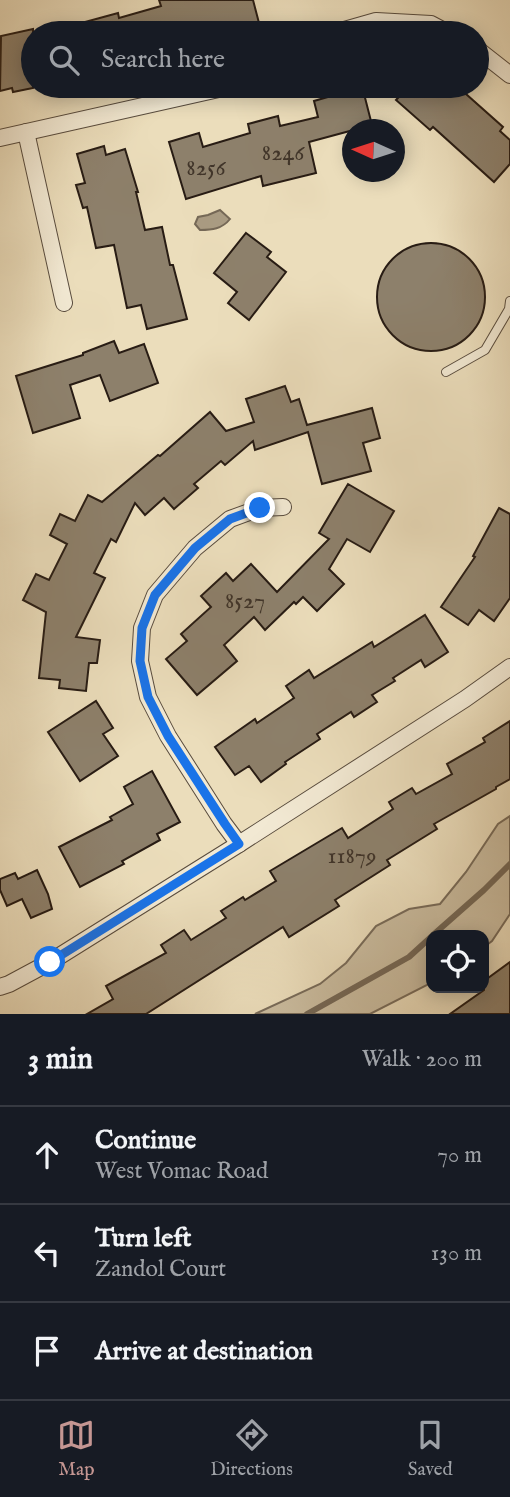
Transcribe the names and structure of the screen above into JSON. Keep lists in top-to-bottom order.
{
  "house_numbers": [
    "8246",
    "8256",
    "8527",
    "11879"
  ],
  "north": "left",
  "page": {
    "search": "Search here",
    "heading": ["3 min", "Walk · 200 m"],
    "list": [
      ["Continue", "West Vomac Road", "70 m"],
      ["Turn left", "Zandol Court", "130 m"],
      "Arrive at destination"
    ],
    "nav": ["Map", "Directions", "Saved"]
  }
}
